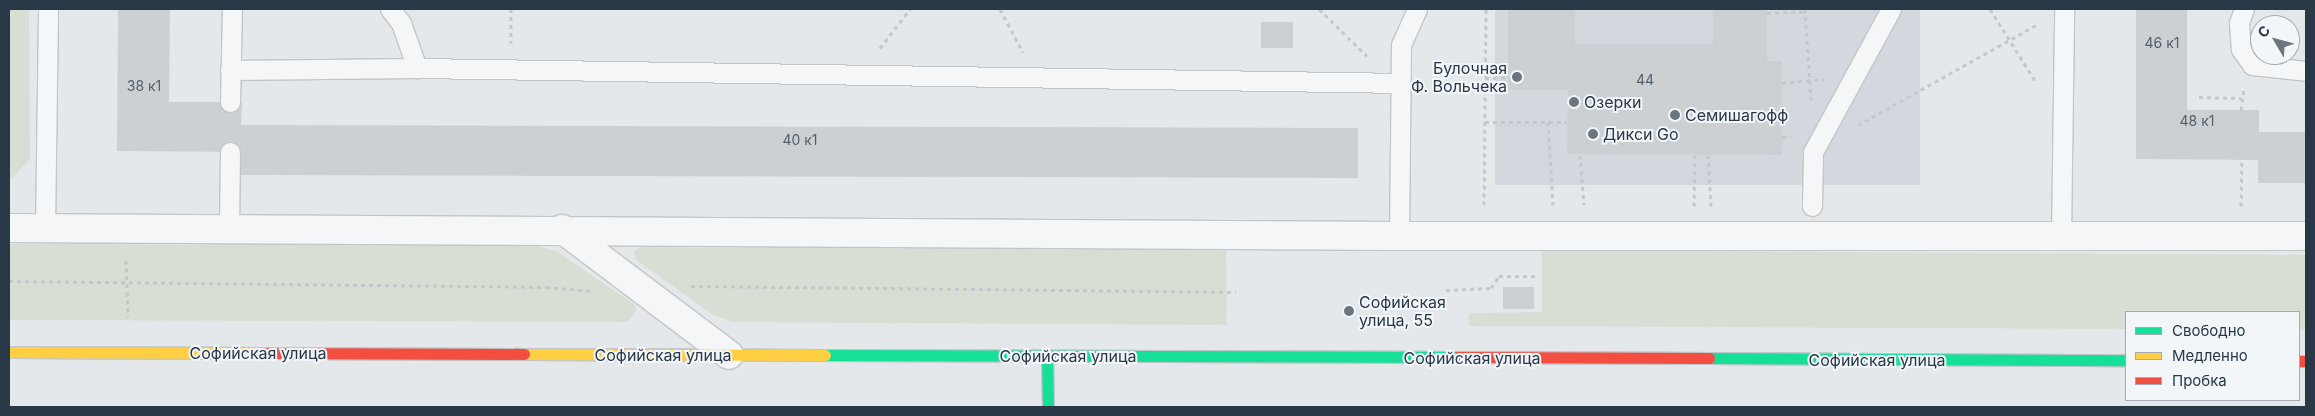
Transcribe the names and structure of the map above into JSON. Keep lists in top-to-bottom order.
{
  "streets": {
    "main road": ["Софийская улица"]
  },
  "places": [
    "Булочная Ф. Вольчека",
    "Озерки",
    "Семишагофф",
    "Дикси Go",
    "Софийская улица, 55"
  ],
  "house_numbers": [
    "46 к1",
    "44",
    "38 к1",
    "48 к1",
    "40 к1"
  ],
  "legend": ["Свободно", "Медленно", "Пробка"],
  "north": "top left"
}
